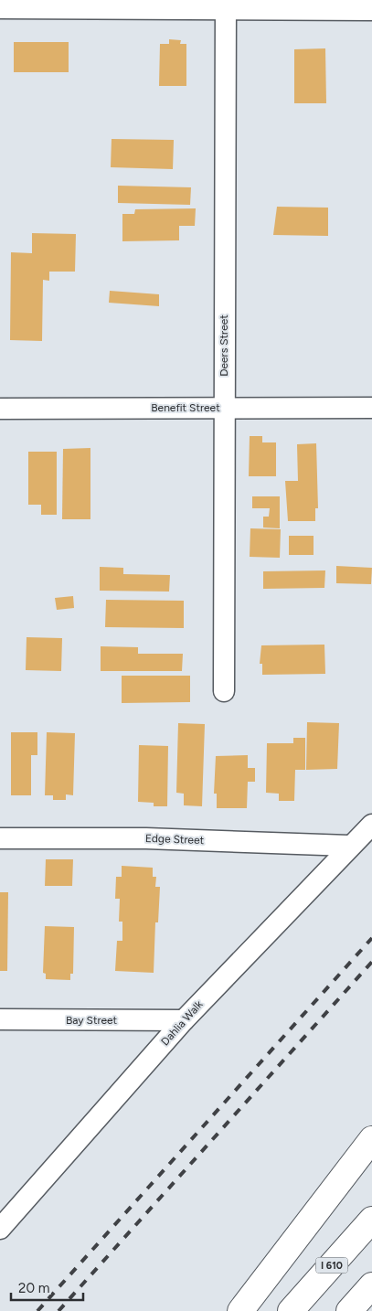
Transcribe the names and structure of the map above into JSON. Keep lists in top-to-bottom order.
{
  "streets": {
    "highway": ["I 610"],
    "street": [
      "Deers Street",
      "Benefit Street",
      "Edge Street",
      "Bay Street",
      "Dahlia Walk"
    ]
  },
  "crossings": [
    ["Deers Street", "Benefit Street"],
    ["Edge Street", "Dahlia Walk"],
    ["Bay Street", "Dahlia Walk"]
  ],
  "scale_bar": "20 m"
}
